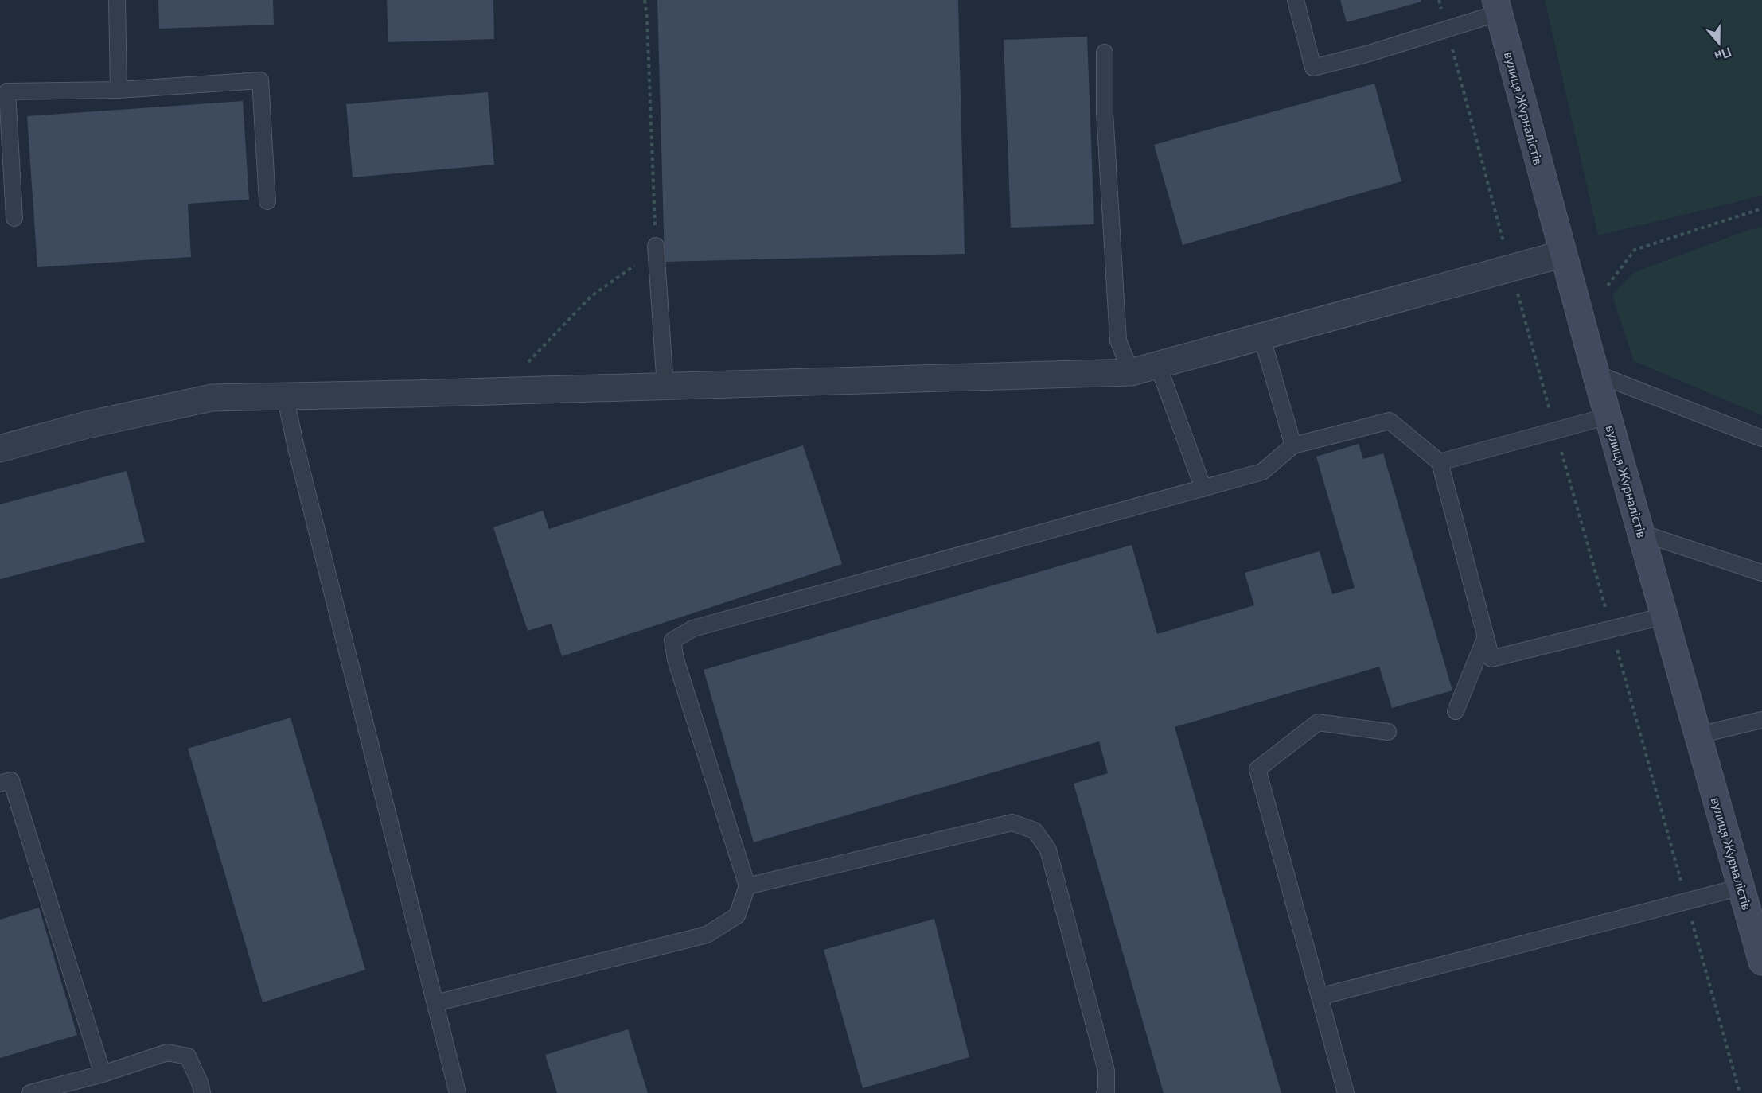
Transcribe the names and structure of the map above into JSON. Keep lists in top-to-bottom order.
{
  "streets": {
    "street": ["вулиця Журналістів"]
  },
  "north": "bottom"
}
